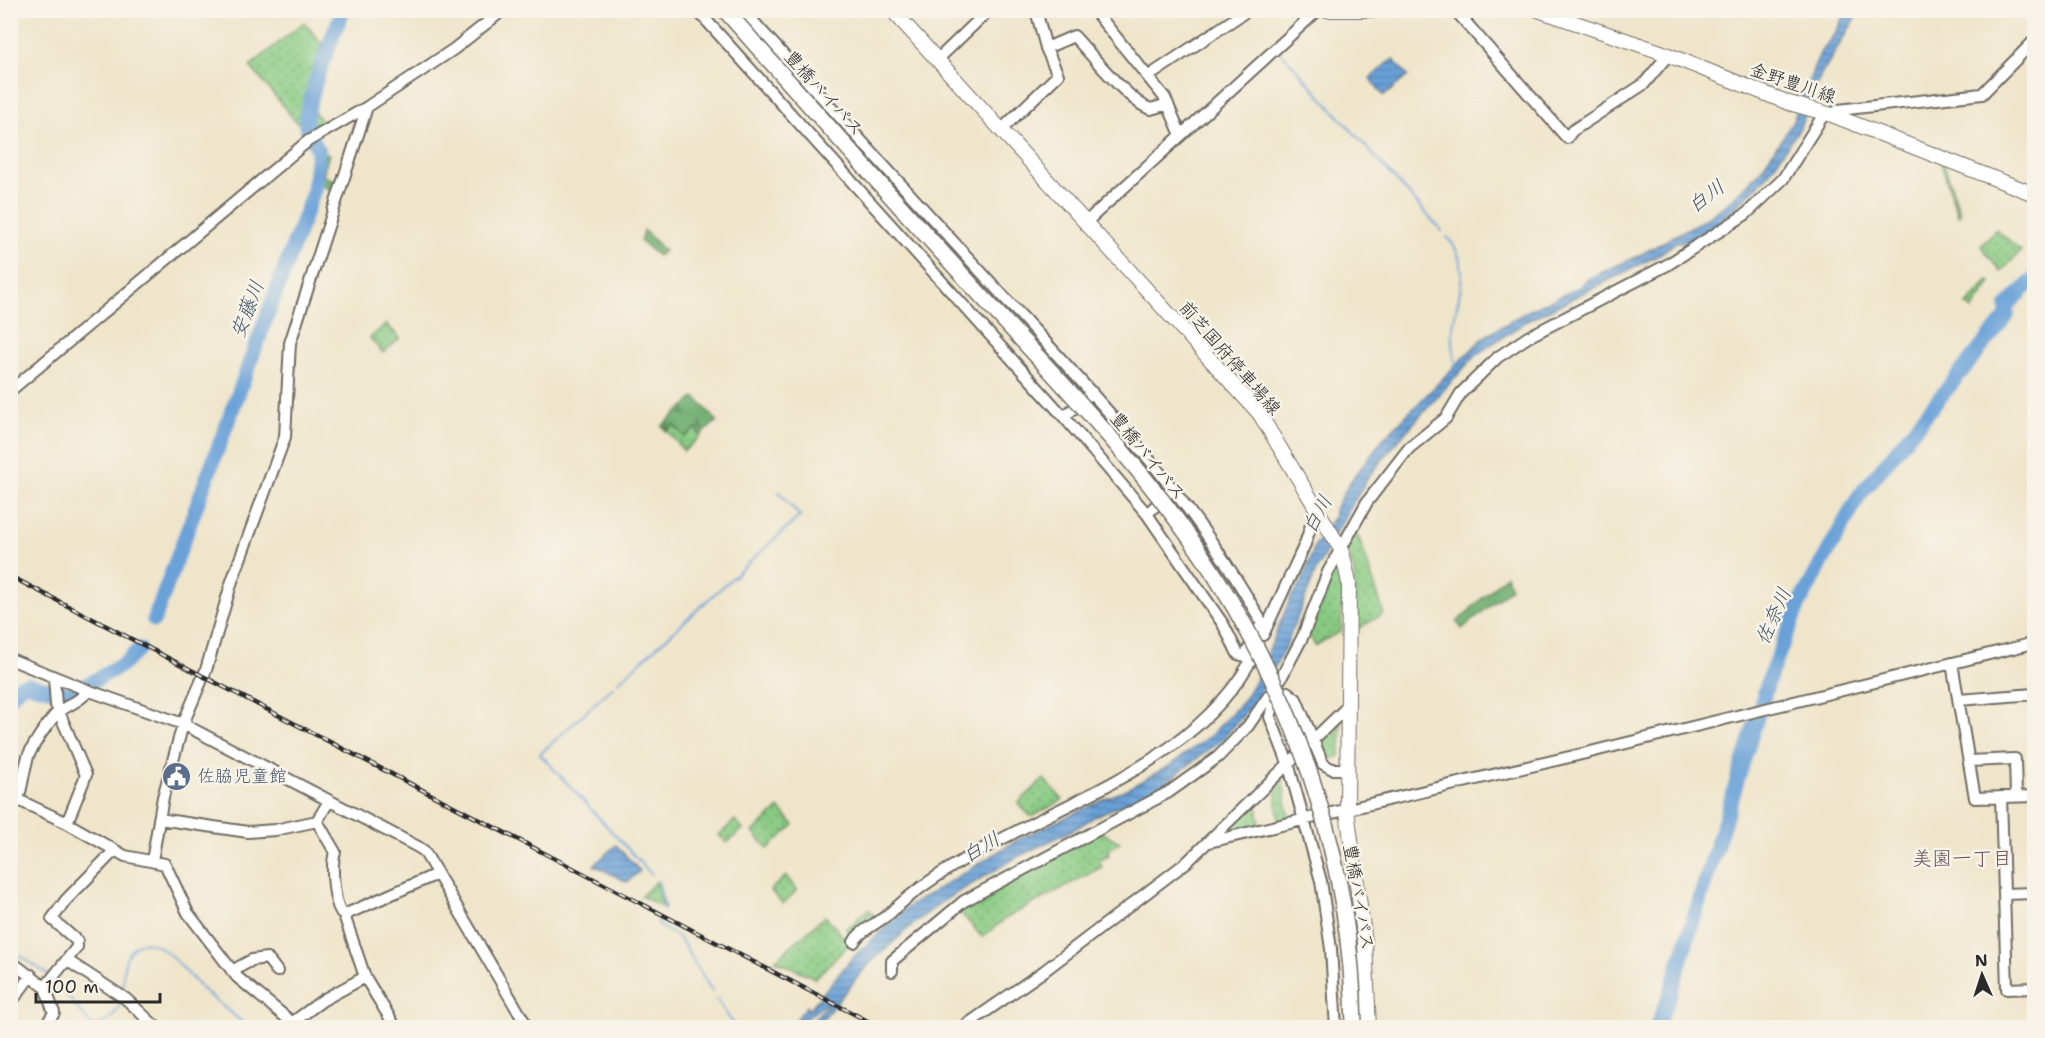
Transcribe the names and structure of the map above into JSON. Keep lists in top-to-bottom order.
{
  "streets": {
    "highway": ["豊橋バイパス"],
    "main road": ["金野豊川線", "前芝国府停車場線"]
  },
  "districts": ["美園一丁目"],
  "water": ["白川", "安藤川", "佐奈川"],
  "places": {
    "public building": ["佐脇児童館"]
  },
  "scale_bar": "100 m",
  "north": "top"
}
